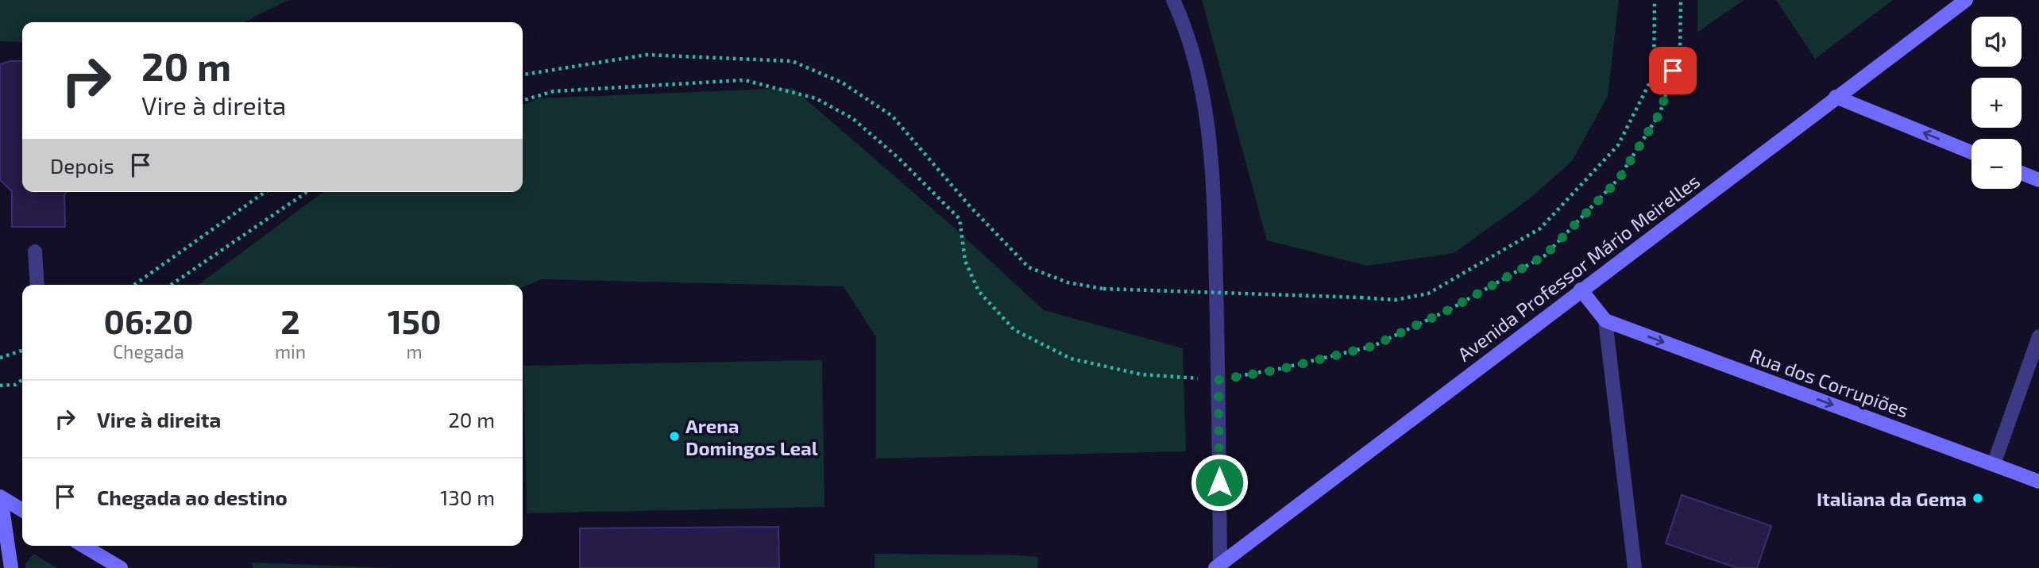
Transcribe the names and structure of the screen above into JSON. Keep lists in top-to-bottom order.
{
  "streets": {
    "main road": ["Avenida Professor Mário Meirelles", "Rua dos Corrupiões"]
  },
  "one_way": ["Rua dos Corrupiões"],
  "places": ["Arena Domingos Leal", "Italiana da Gema"],
  "page": {
    "map_buttons": ["+", "−"],
    "turn": ["20 m", "Vire à direita"],
    "then": "Depois",
    "eta": [
      "06:20",
      "Chegada",
      "2",
      "min",
      "150",
      "m"
    ],
    "list": [
      {
        "name": "Vire à direita",
        "value": "20 m"
      },
      {
        "name": "Chegada ao destino",
        "value": "130 m"
      }
    ]
  }
}
